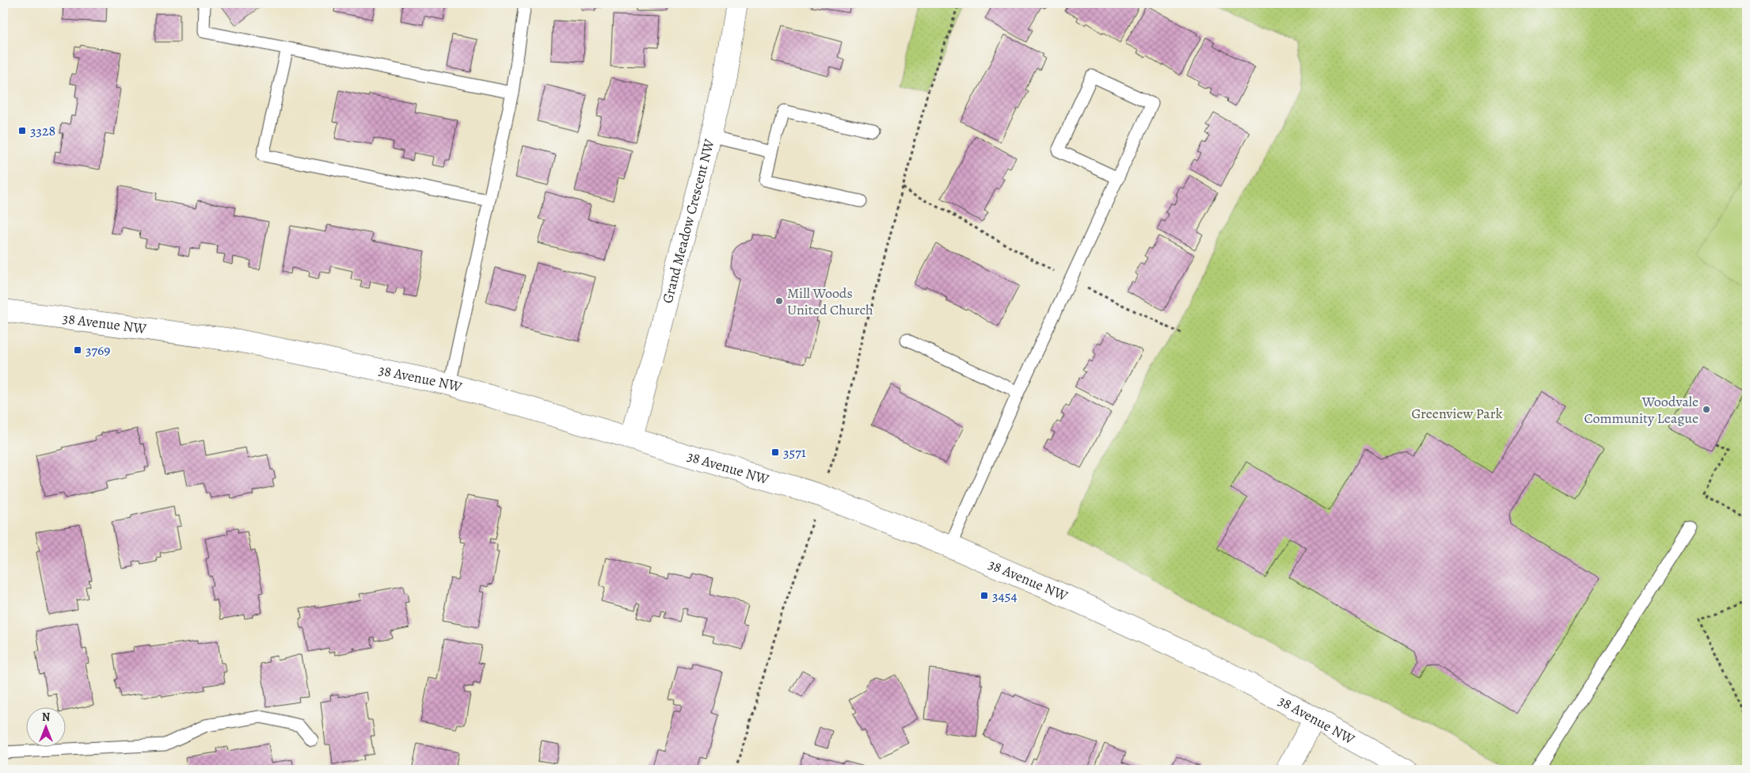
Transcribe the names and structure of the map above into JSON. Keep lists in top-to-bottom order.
{
  "streets": {
    "street": ["Grand Meadow Crescent NW", "38 Avenue NW"]
  },
  "crossings": [
    ["Grand Meadow Crescent NW", "38 Avenue NW"]
  ],
  "parks": ["Greenview Park"],
  "places": {
    "transit": [
      "3328",
      "3769",
      "3571",
      "3454"
    ],
    "other": ["Mill Woods United Church", "Woodvale Community League"]
  },
  "north": "top"
}
